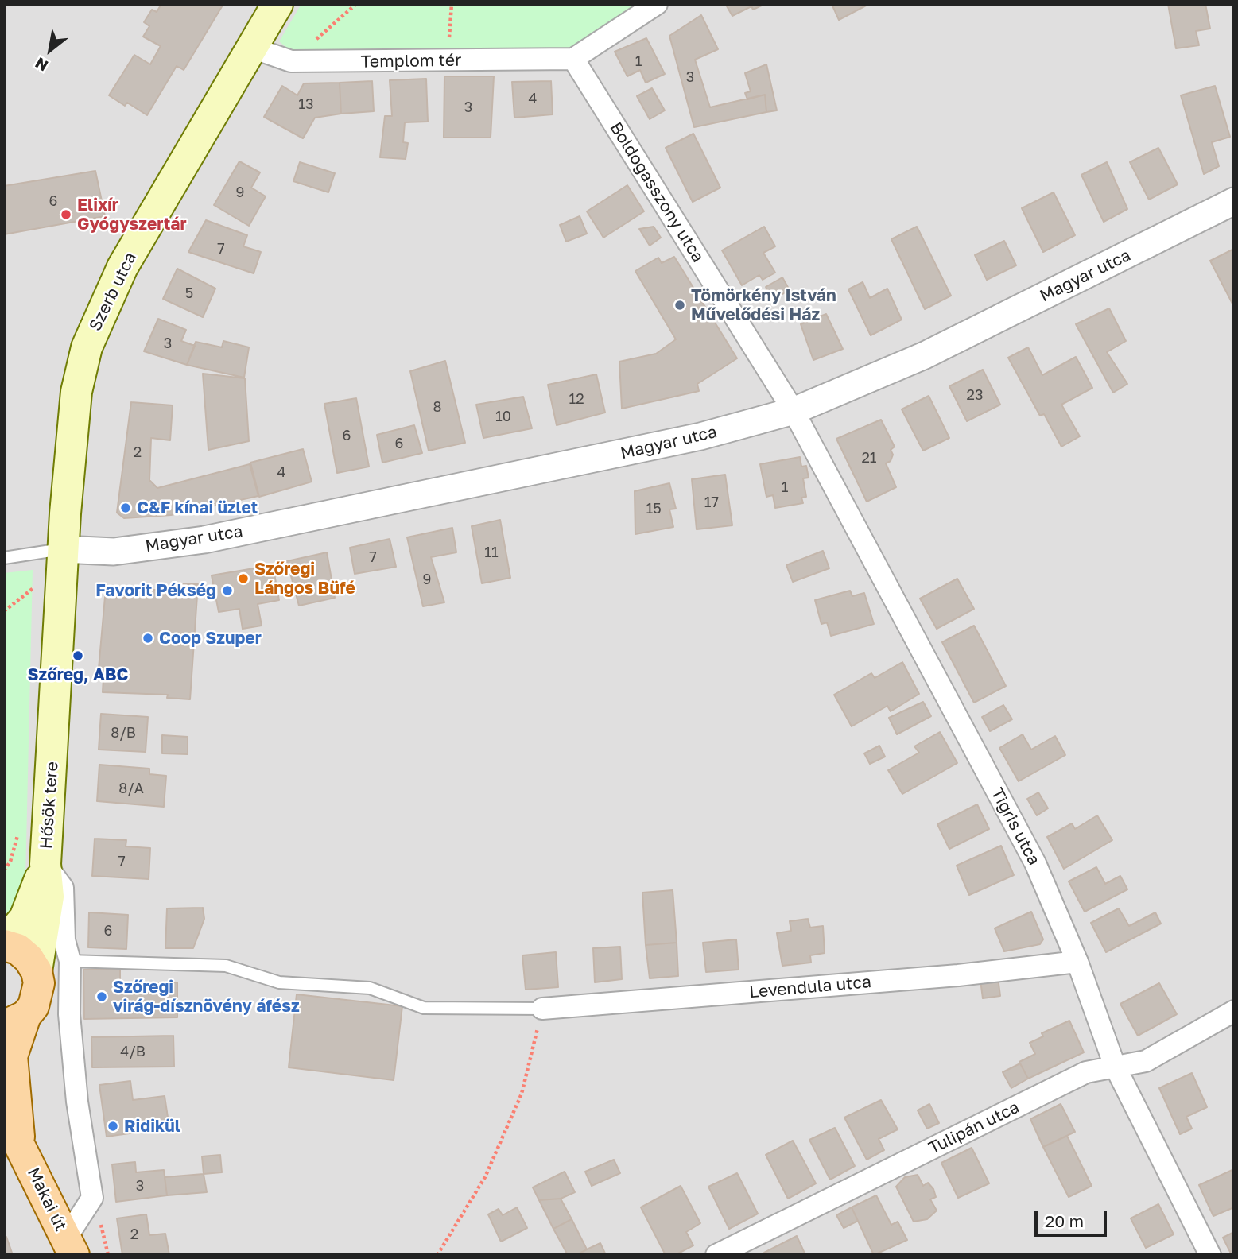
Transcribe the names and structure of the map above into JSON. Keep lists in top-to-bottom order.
{
  "streets": {
    "main road": ["Szerb utca", "Hősök tere", "Makai út"],
    "street": [
      "Templom tér",
      "Boldogasszony utca",
      "Magyar utca",
      "Tigris utca",
      "Levendula utca",
      "Tulipán utca"
    ]
  },
  "crossings": [
    ["Templom tér", "Boldogasszony utca"],
    ["Templom tér", "Szerb utca"],
    ["Boldogasszony utca", "Magyar utca"],
    ["Boldogasszony utca", "Tigris utca"],
    ["Magyar utca", "Szerb utca"],
    ["Magyar utca", "Hősök tere"],
    ["Magyar utca", "Tigris utca"],
    ["Szerb utca", "Hősök tere"],
    ["Hősök tere", "Makai út"],
    ["Tigris utca", "Levendula utca"],
    ["Tigris utca", "Tulipán utca"]
  ],
  "places": [
    "Elixír Gyógyszertár",
    "Tömörkény István Művelődési Ház",
    "C&F kínai üzlet",
    "Szőregi Lángos Büfé",
    "Favorit Pékség",
    "Coop Szuper",
    "Szőreg, ABC",
    "Szőregi virág-dísznövény áfész",
    "Ridikül"
  ],
  "house_numbers": [
    "1",
    "3",
    "4",
    "13",
    "3",
    "9",
    "6",
    "7",
    "5",
    "3",
    "23",
    "12",
    "8",
    "10",
    "6",
    "6",
    "2",
    "21",
    "4",
    "1",
    "17",
    "15",
    "11",
    "7",
    "9",
    "8/B",
    "8/A",
    "7",
    "6",
    "4/B",
    "3",
    "2"
  ],
  "scale_bar": "20 m",
  "north": "bottom left"
}
